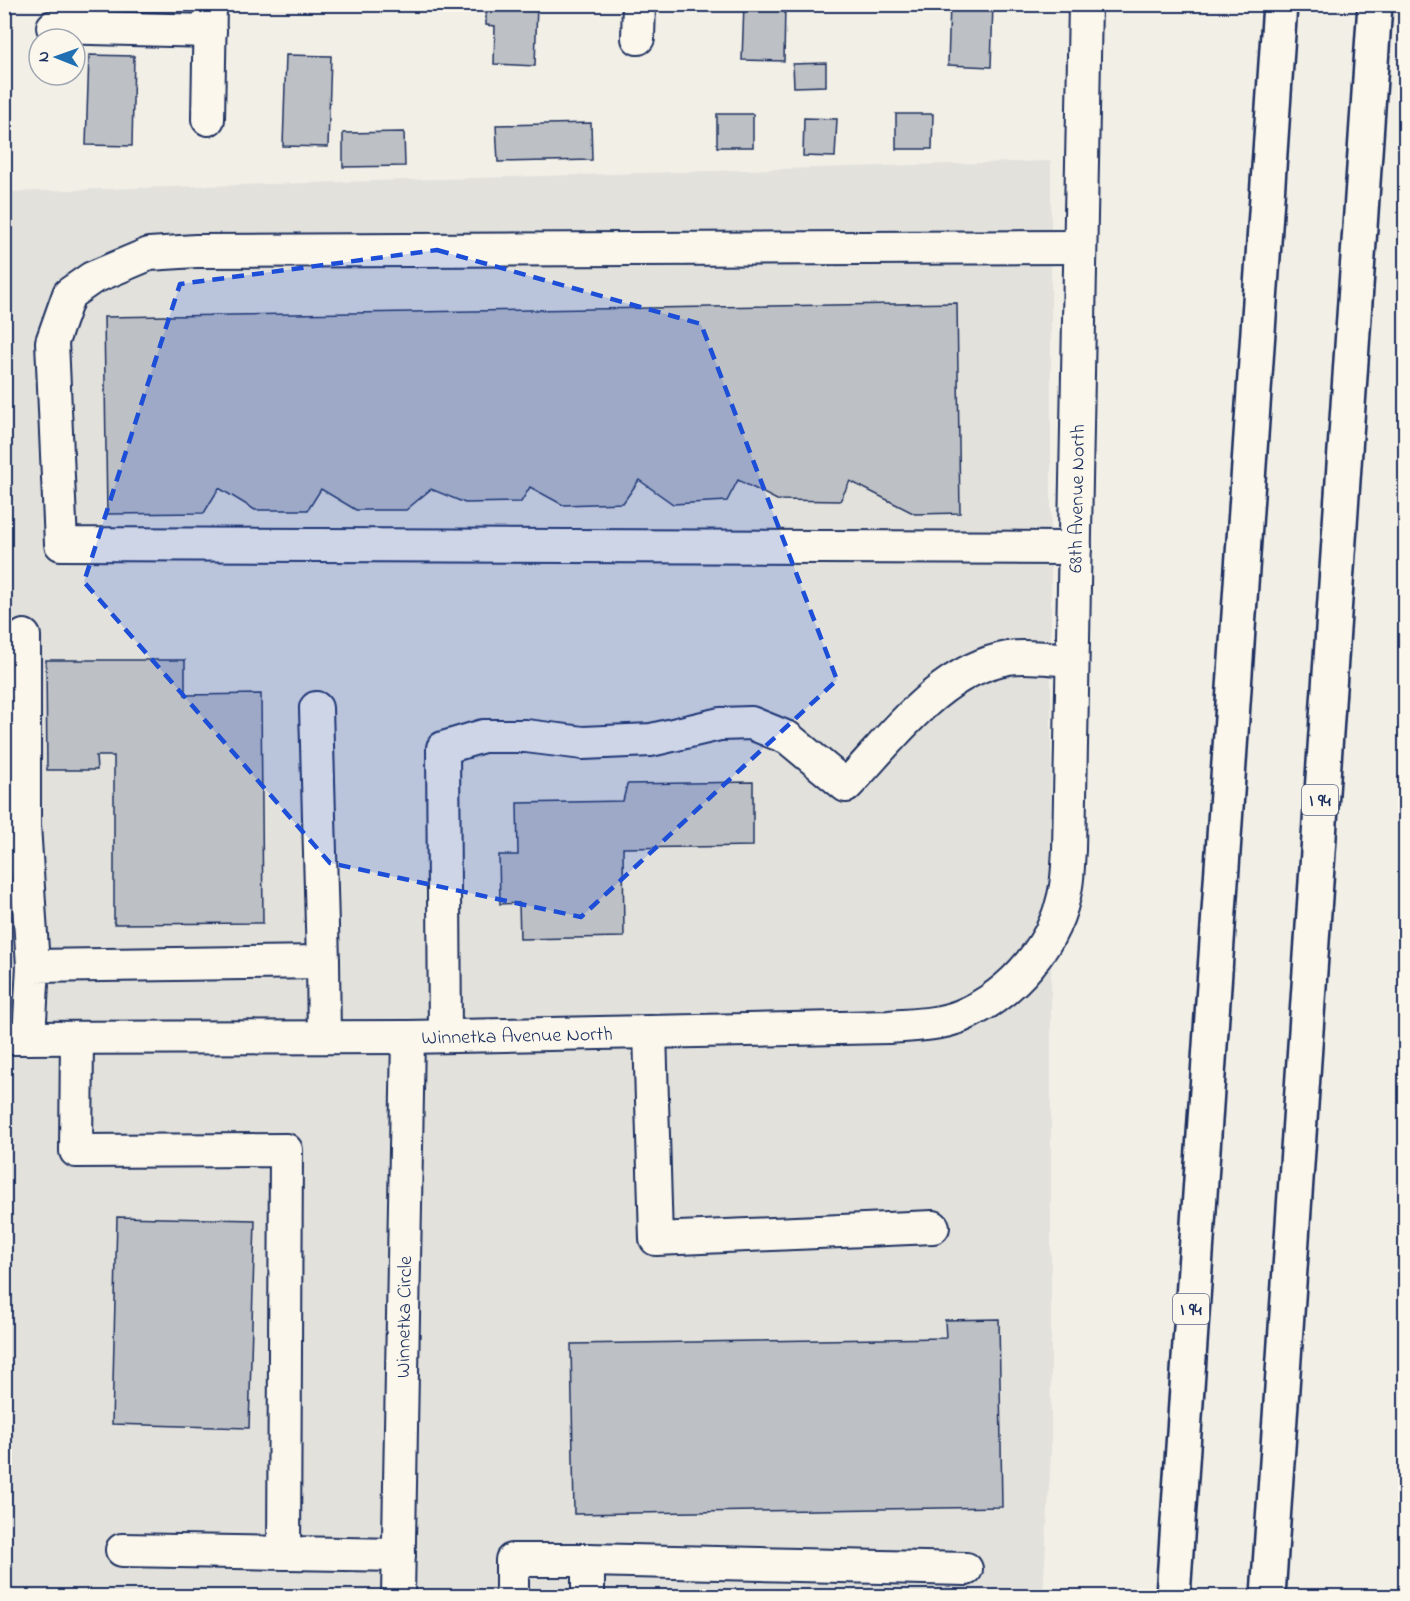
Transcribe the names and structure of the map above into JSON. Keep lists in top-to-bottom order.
{
  "streets": {
    "highway": ["I 94"],
    "street": ["68th Avenue North", "Winnetka Avenue North", "Winnetka Circle"]
  },
  "crossings": [
    ["68th Avenue North", "Winnetka Avenue North"],
    ["Winnetka Avenue North", "Winnetka Circle"]
  ],
  "north": "left"
}
